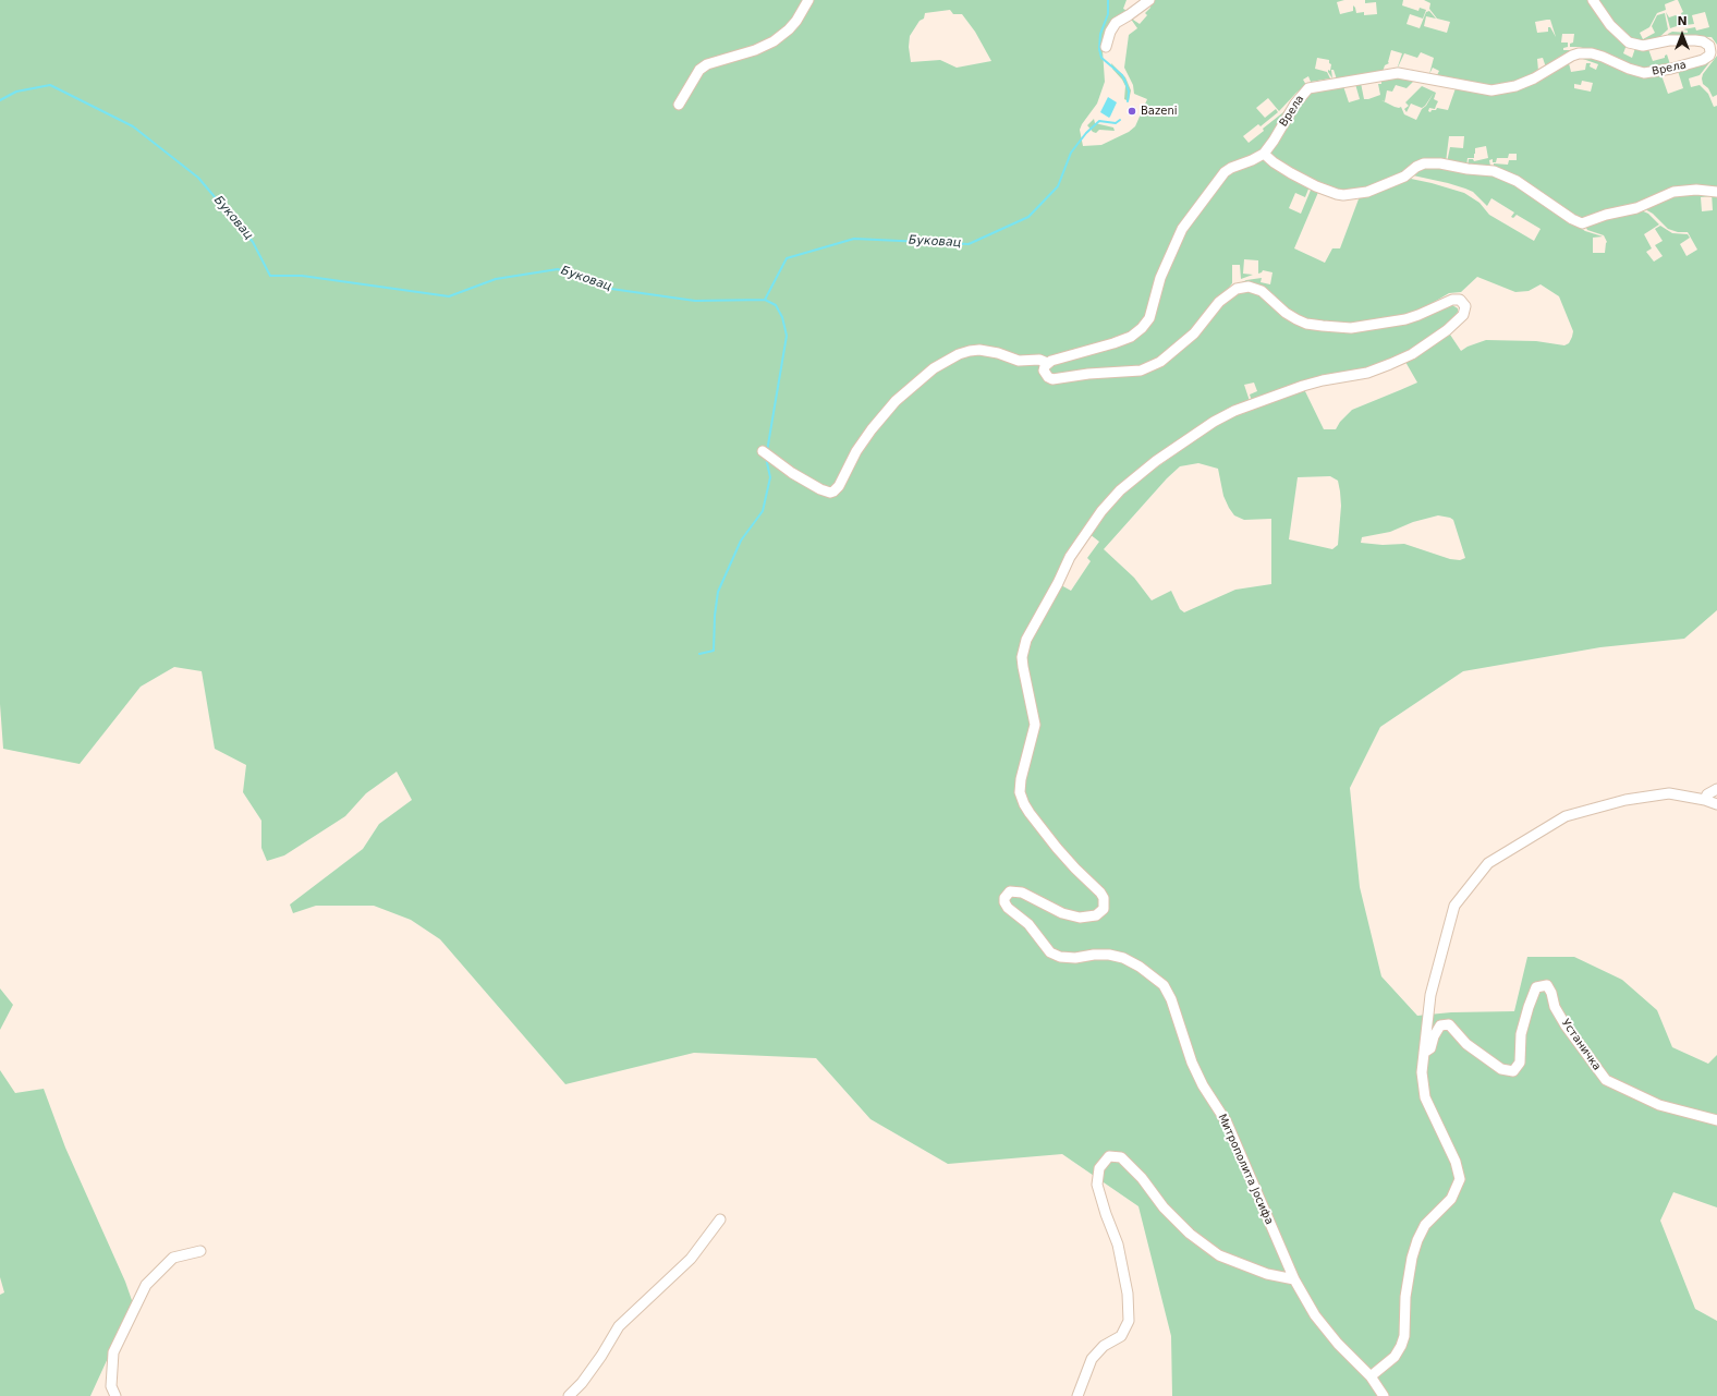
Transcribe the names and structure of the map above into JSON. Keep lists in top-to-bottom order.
{
  "streets": {
    "street": ["Врела", "Устаничка", "Митрополита Јосифа"]
  },
  "water": ["Буковац"],
  "places": ["Bazeni"],
  "north": "top"
}
